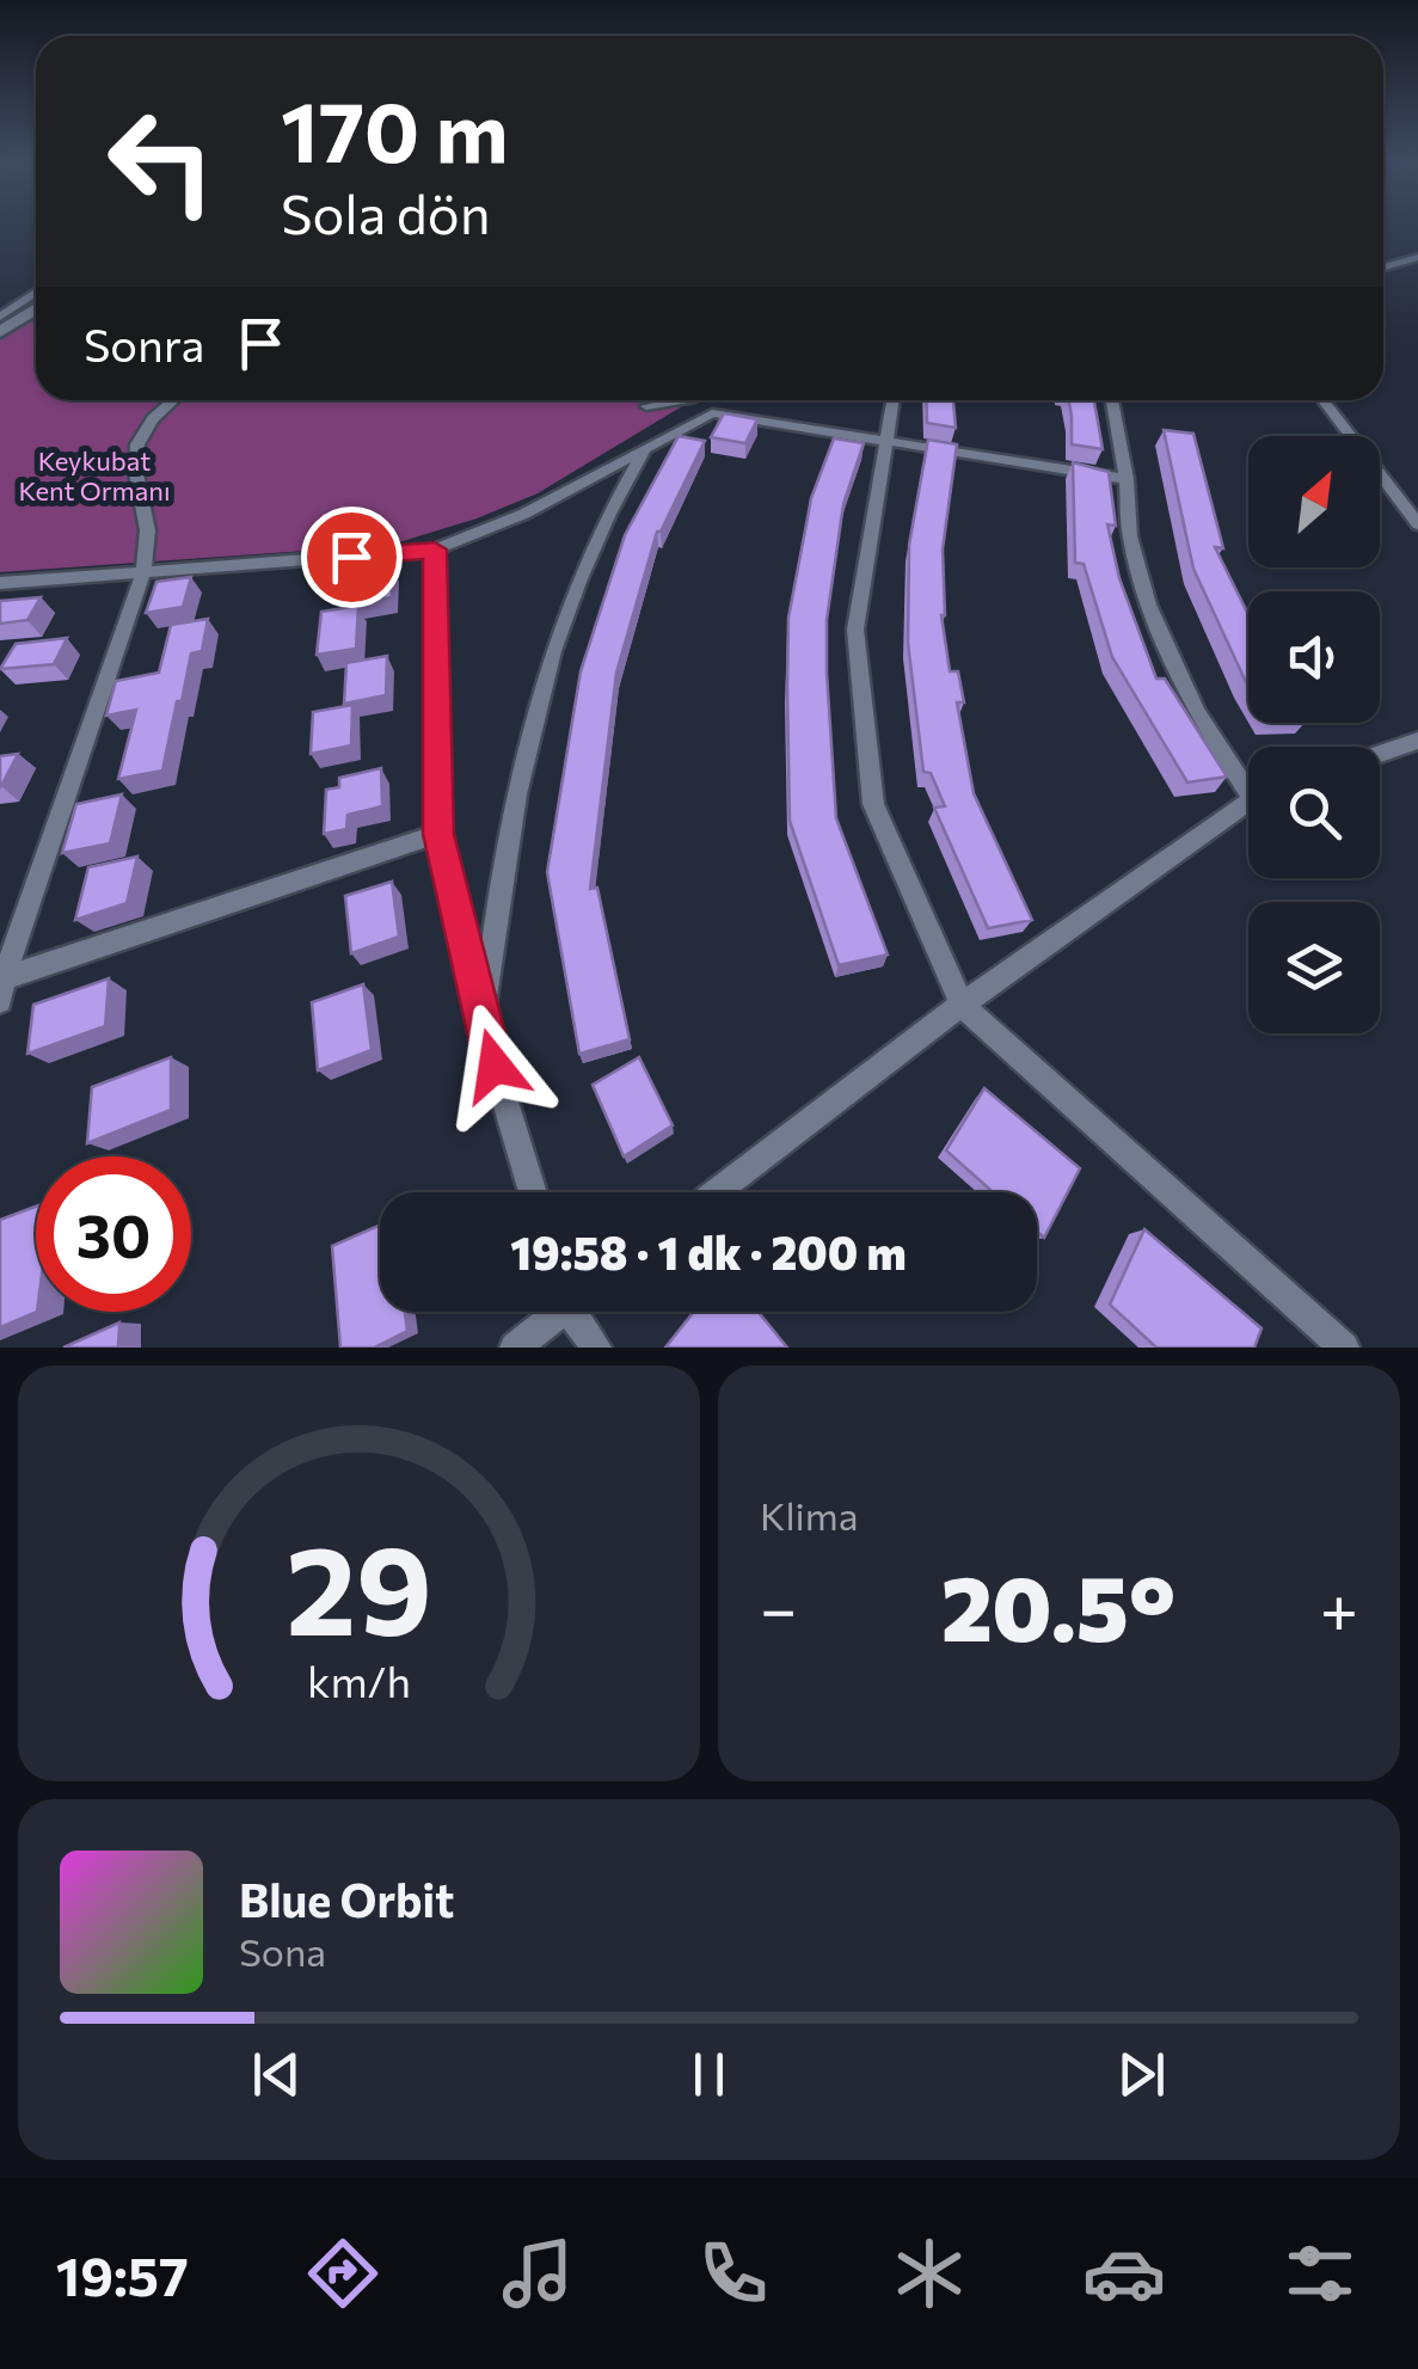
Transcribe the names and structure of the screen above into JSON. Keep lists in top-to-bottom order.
{
  "parks": ["Keykubat Kent Ormanı"],
  "north": "top right",
  "page": {
    "turn": ["170 m", "Sola dön"],
    "then": "Sonra",
    "limit": "30",
    "trip": "19:58 · 1 dk · 200 m",
    "tile": "Klima",
    "heat": ["−", "20.5°", "+"],
    "song": ["Blue Orbit", "Sona"],
    "tabs": "19:57",
    "gauge": ["29", "km/h"]
  }
}
